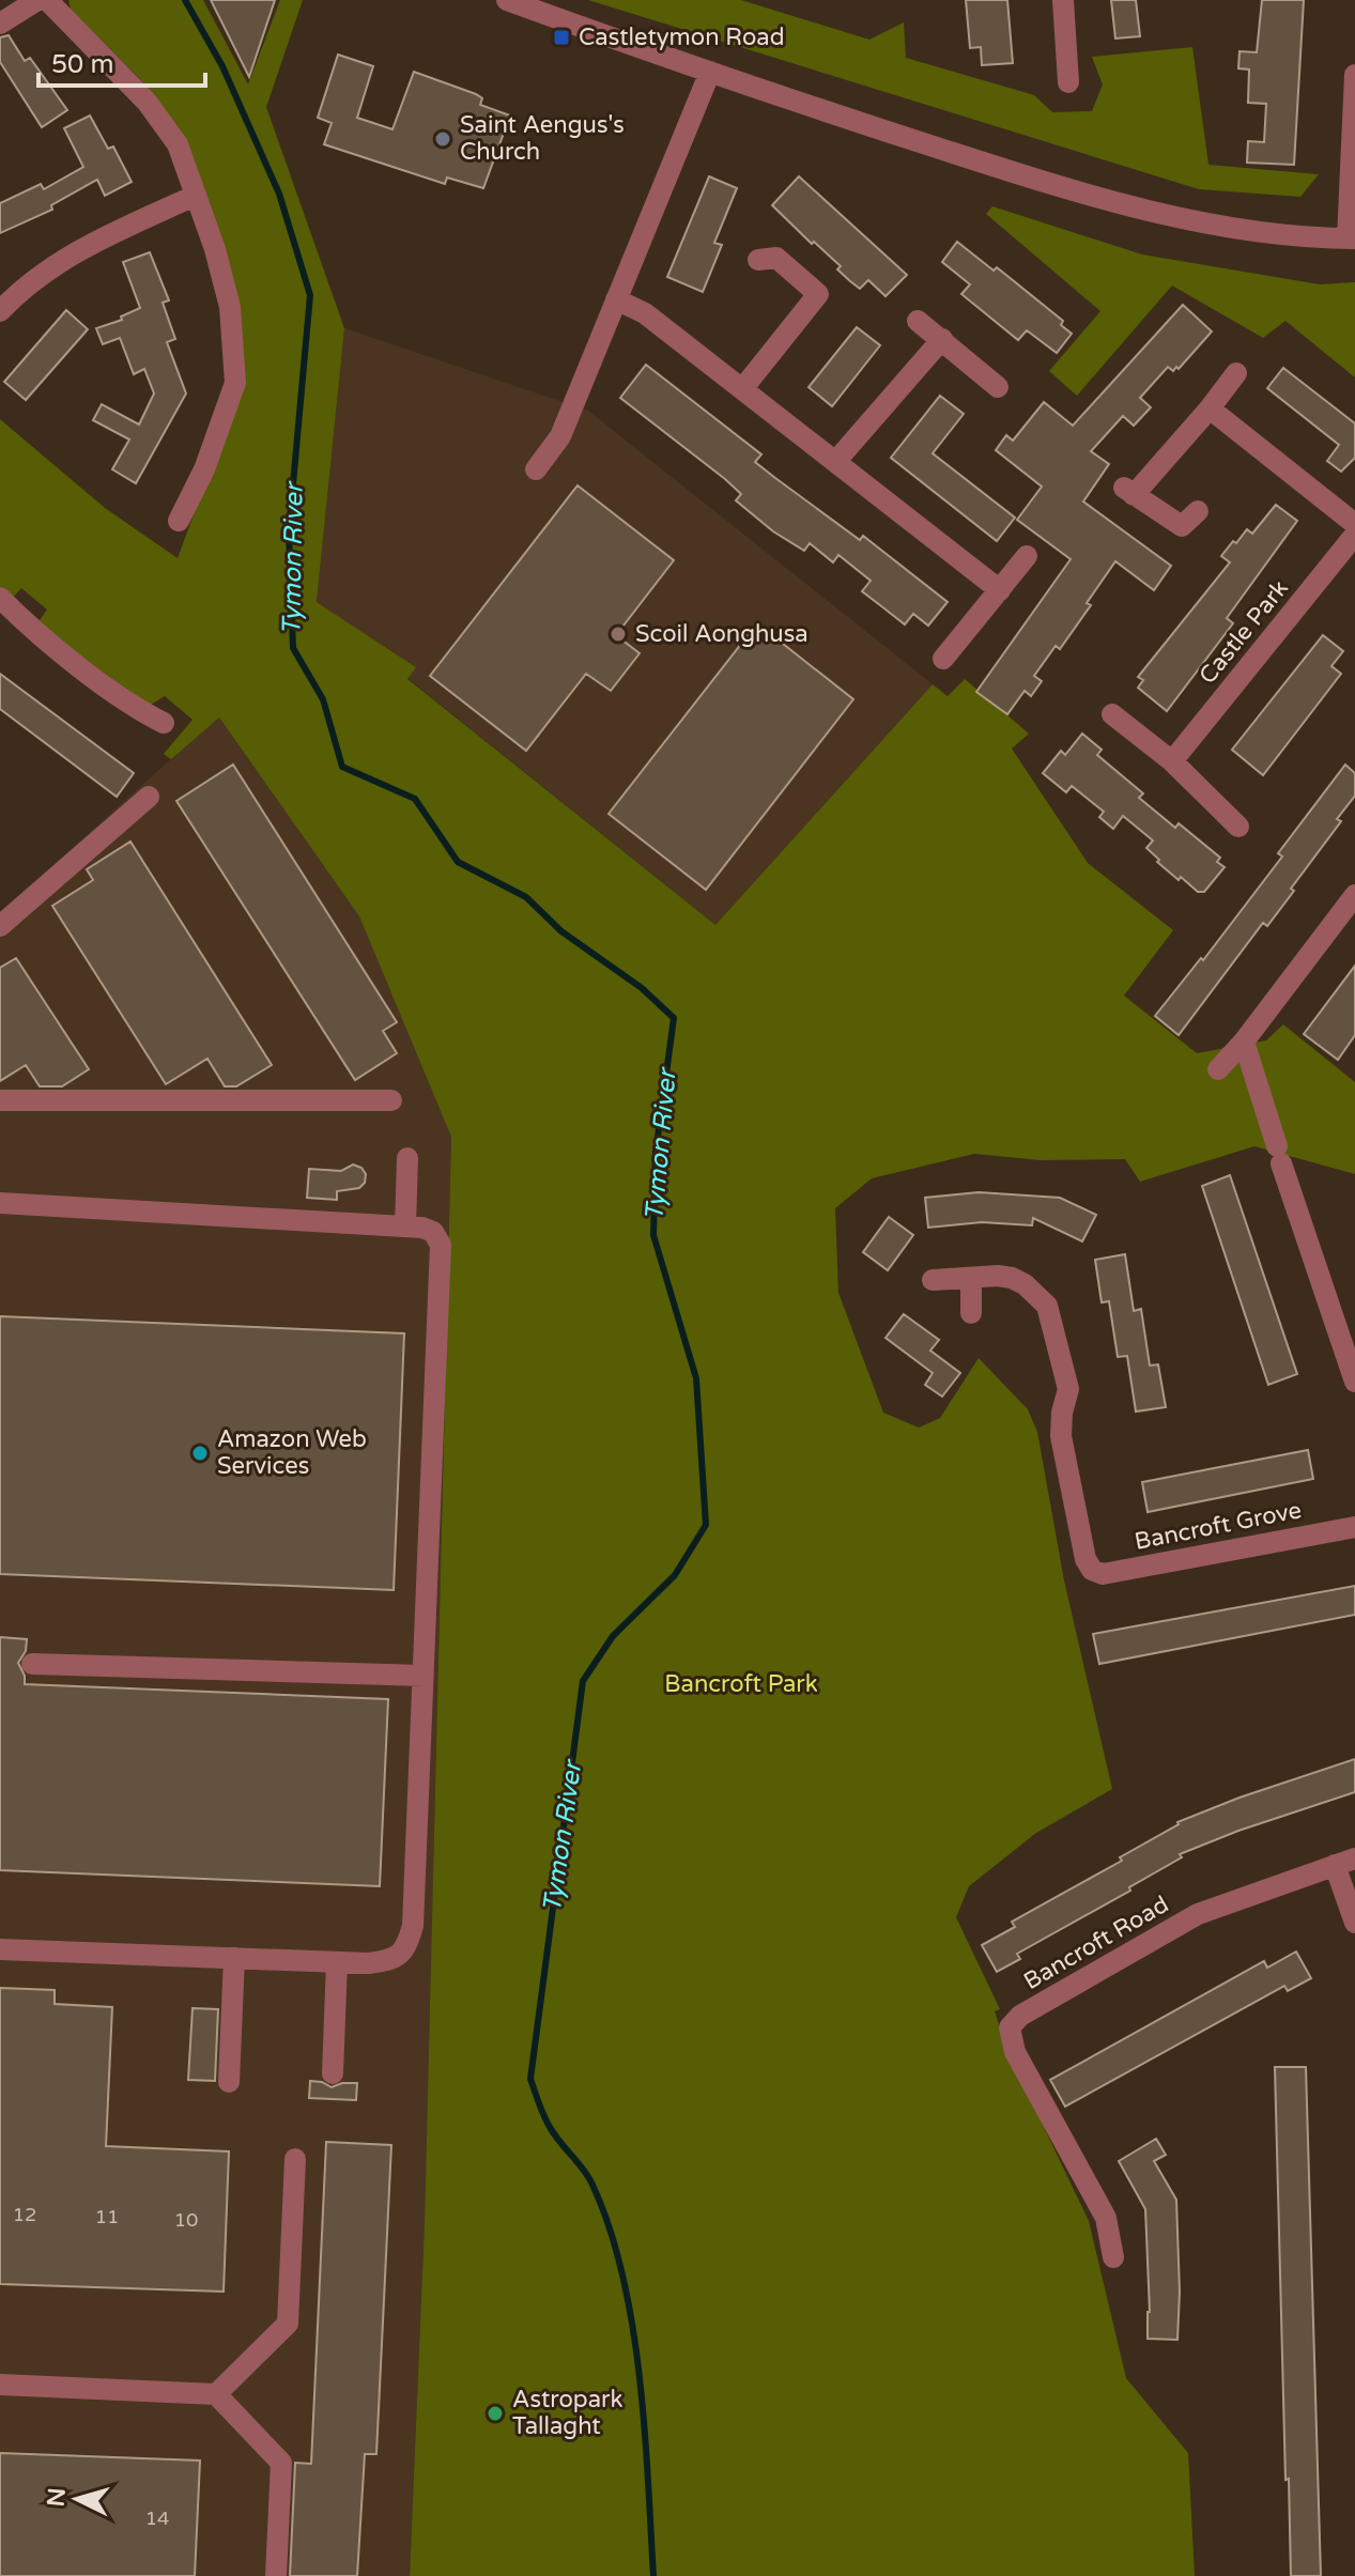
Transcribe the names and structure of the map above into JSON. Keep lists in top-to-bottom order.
{
  "streets": {
    "street": ["Castle Park", "Bancroft Grove", "Bancroft Road"]
  },
  "water": ["Tymon River"],
  "parks": ["Bancroft Park"],
  "places": {
    "transit": ["Castletymon Road"],
    "other": [
      "Saint Aengus's Church",
      "Scoil Aonghusa",
      "Amazon Web Services",
      "Astropark Tallaght"
    ]
  },
  "house_numbers": [
    "12",
    "11",
    "10",
    "14"
  ],
  "scale_bar": "50 m",
  "north": "left"
}
